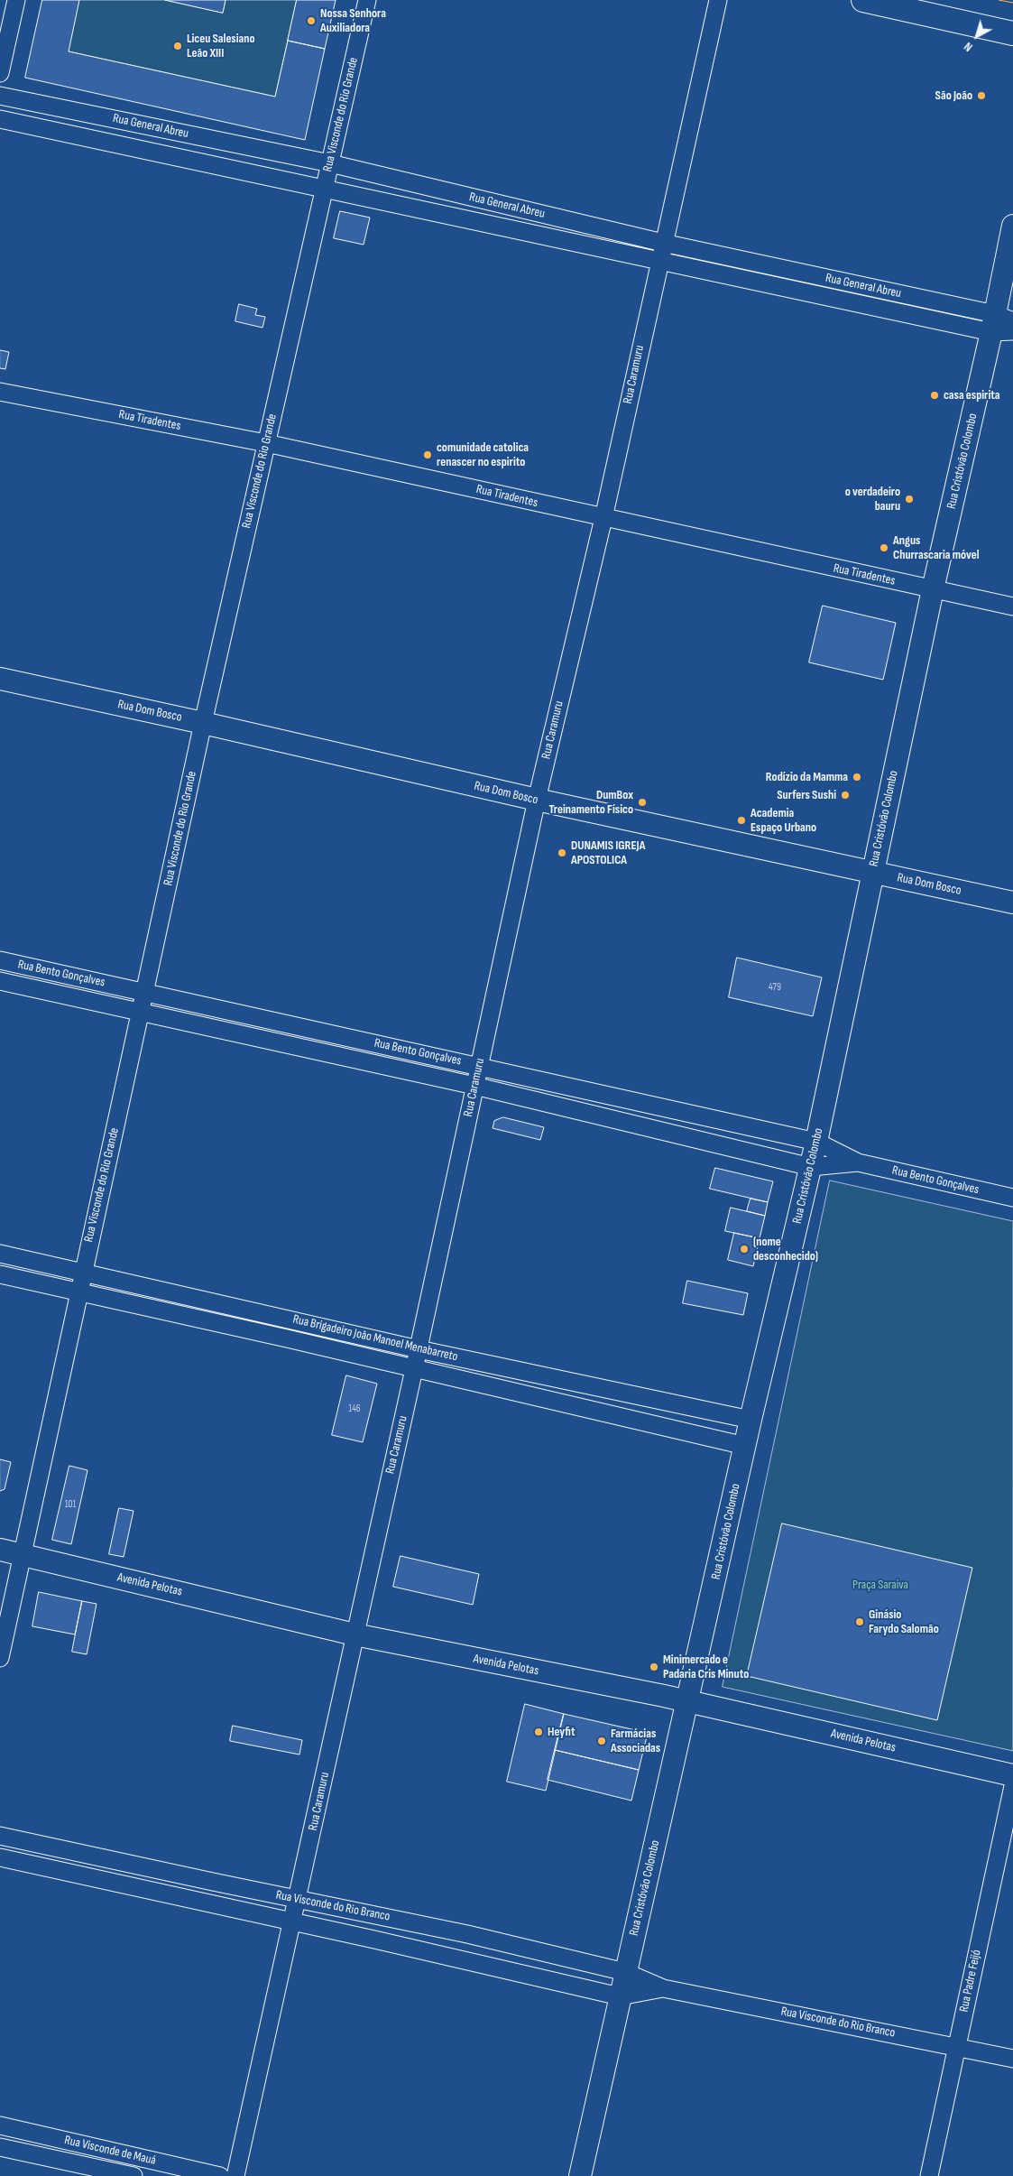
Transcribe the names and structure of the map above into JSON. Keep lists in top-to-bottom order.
{
  "streets": {
    "street": [
      "Rua Visconde do Rio Grande",
      "Rua General Abreu",
      "Rua Caramuru",
      "Rua Tiradentes",
      "Rua Cristóvão Colombo",
      "Rua Dom Bosco",
      "Rua Bento Gonçalves",
      "Rua Brigadeiro João Manoel Menabarreto",
      "Avenida Pelotas",
      "Rua Visconde do Rio Branco",
      "Rua Padre Feijó",
      "Rua Visconde de Mauá"
    ]
  },
  "crossings": [
    ["Rua Visconde do Rio Grande", "Rua General Abreu"],
    ["Rua Visconde do Rio Grande", "Rua Tiradentes"],
    ["Rua Visconde do Rio Grande", "Rua Dom Bosco"],
    ["Rua Visconde do Rio Grande", "Rua Bento Gonçalves"],
    ["Rua Visconde do Rio Grande", "Rua Brigadeiro João Manoel Menabarreto"],
    ["Rua Visconde do Rio Grande", "Avenida Pelotas"],
    ["Rua General Abreu", "Rua Caramuru"],
    ["Rua General Abreu", "Rua Cristóvão Colombo"],
    ["Rua Caramuru", "Rua Tiradentes"],
    ["Rua Caramuru", "Rua Dom Bosco"],
    ["Rua Caramuru", "Rua Bento Gonçalves"],
    ["Rua Caramuru", "Rua Brigadeiro João Manoel Menabarreto"],
    ["Rua Caramuru", "Avenida Pelotas"],
    ["Rua Caramuru", "Rua Visconde do Rio Branco"],
    ["Rua Tiradentes", "Rua Cristóvão Colombo"],
    ["Rua Cristóvão Colombo", "Rua Dom Bosco"],
    ["Rua Cristóvão Colombo", "Rua Bento Gonçalves"],
    ["Rua Cristóvão Colombo", "Rua Brigadeiro João Manoel Menabarreto"],
    ["Rua Cristóvão Colombo", "Avenida Pelotas"],
    ["Rua Cristóvão Colombo", "Rua Visconde do Rio Branco"],
    ["Rua Visconde do Rio Branco", "Rua Padre Feijó"]
  ],
  "parks": ["Praça Saraiva"],
  "places": [
    "Nossa Senhora Auxiliadora",
    "Liceu Salesiano Leão XIII",
    "São João",
    "casa espirita",
    "comunidade catolica renascer no espirito",
    "o verdadeiro bauru",
    "Angus Churrascaria móvel",
    "Rodízio da Mamma",
    "Surfers Sushi",
    "DumBox Treinamento Físico",
    "Academia Espaço Urbano",
    "DUNAMIS IGREJA APOSTOLICA",
    "(nome desconhecido)",
    "Ginásio Farydo Salomão",
    "Minimercado e Padaria Cris Minuto",
    "Heyfit",
    "Farmácias Associadas"
  ],
  "house_numbers": ["479", "146", "101"],
  "north": "bottom left"
}
